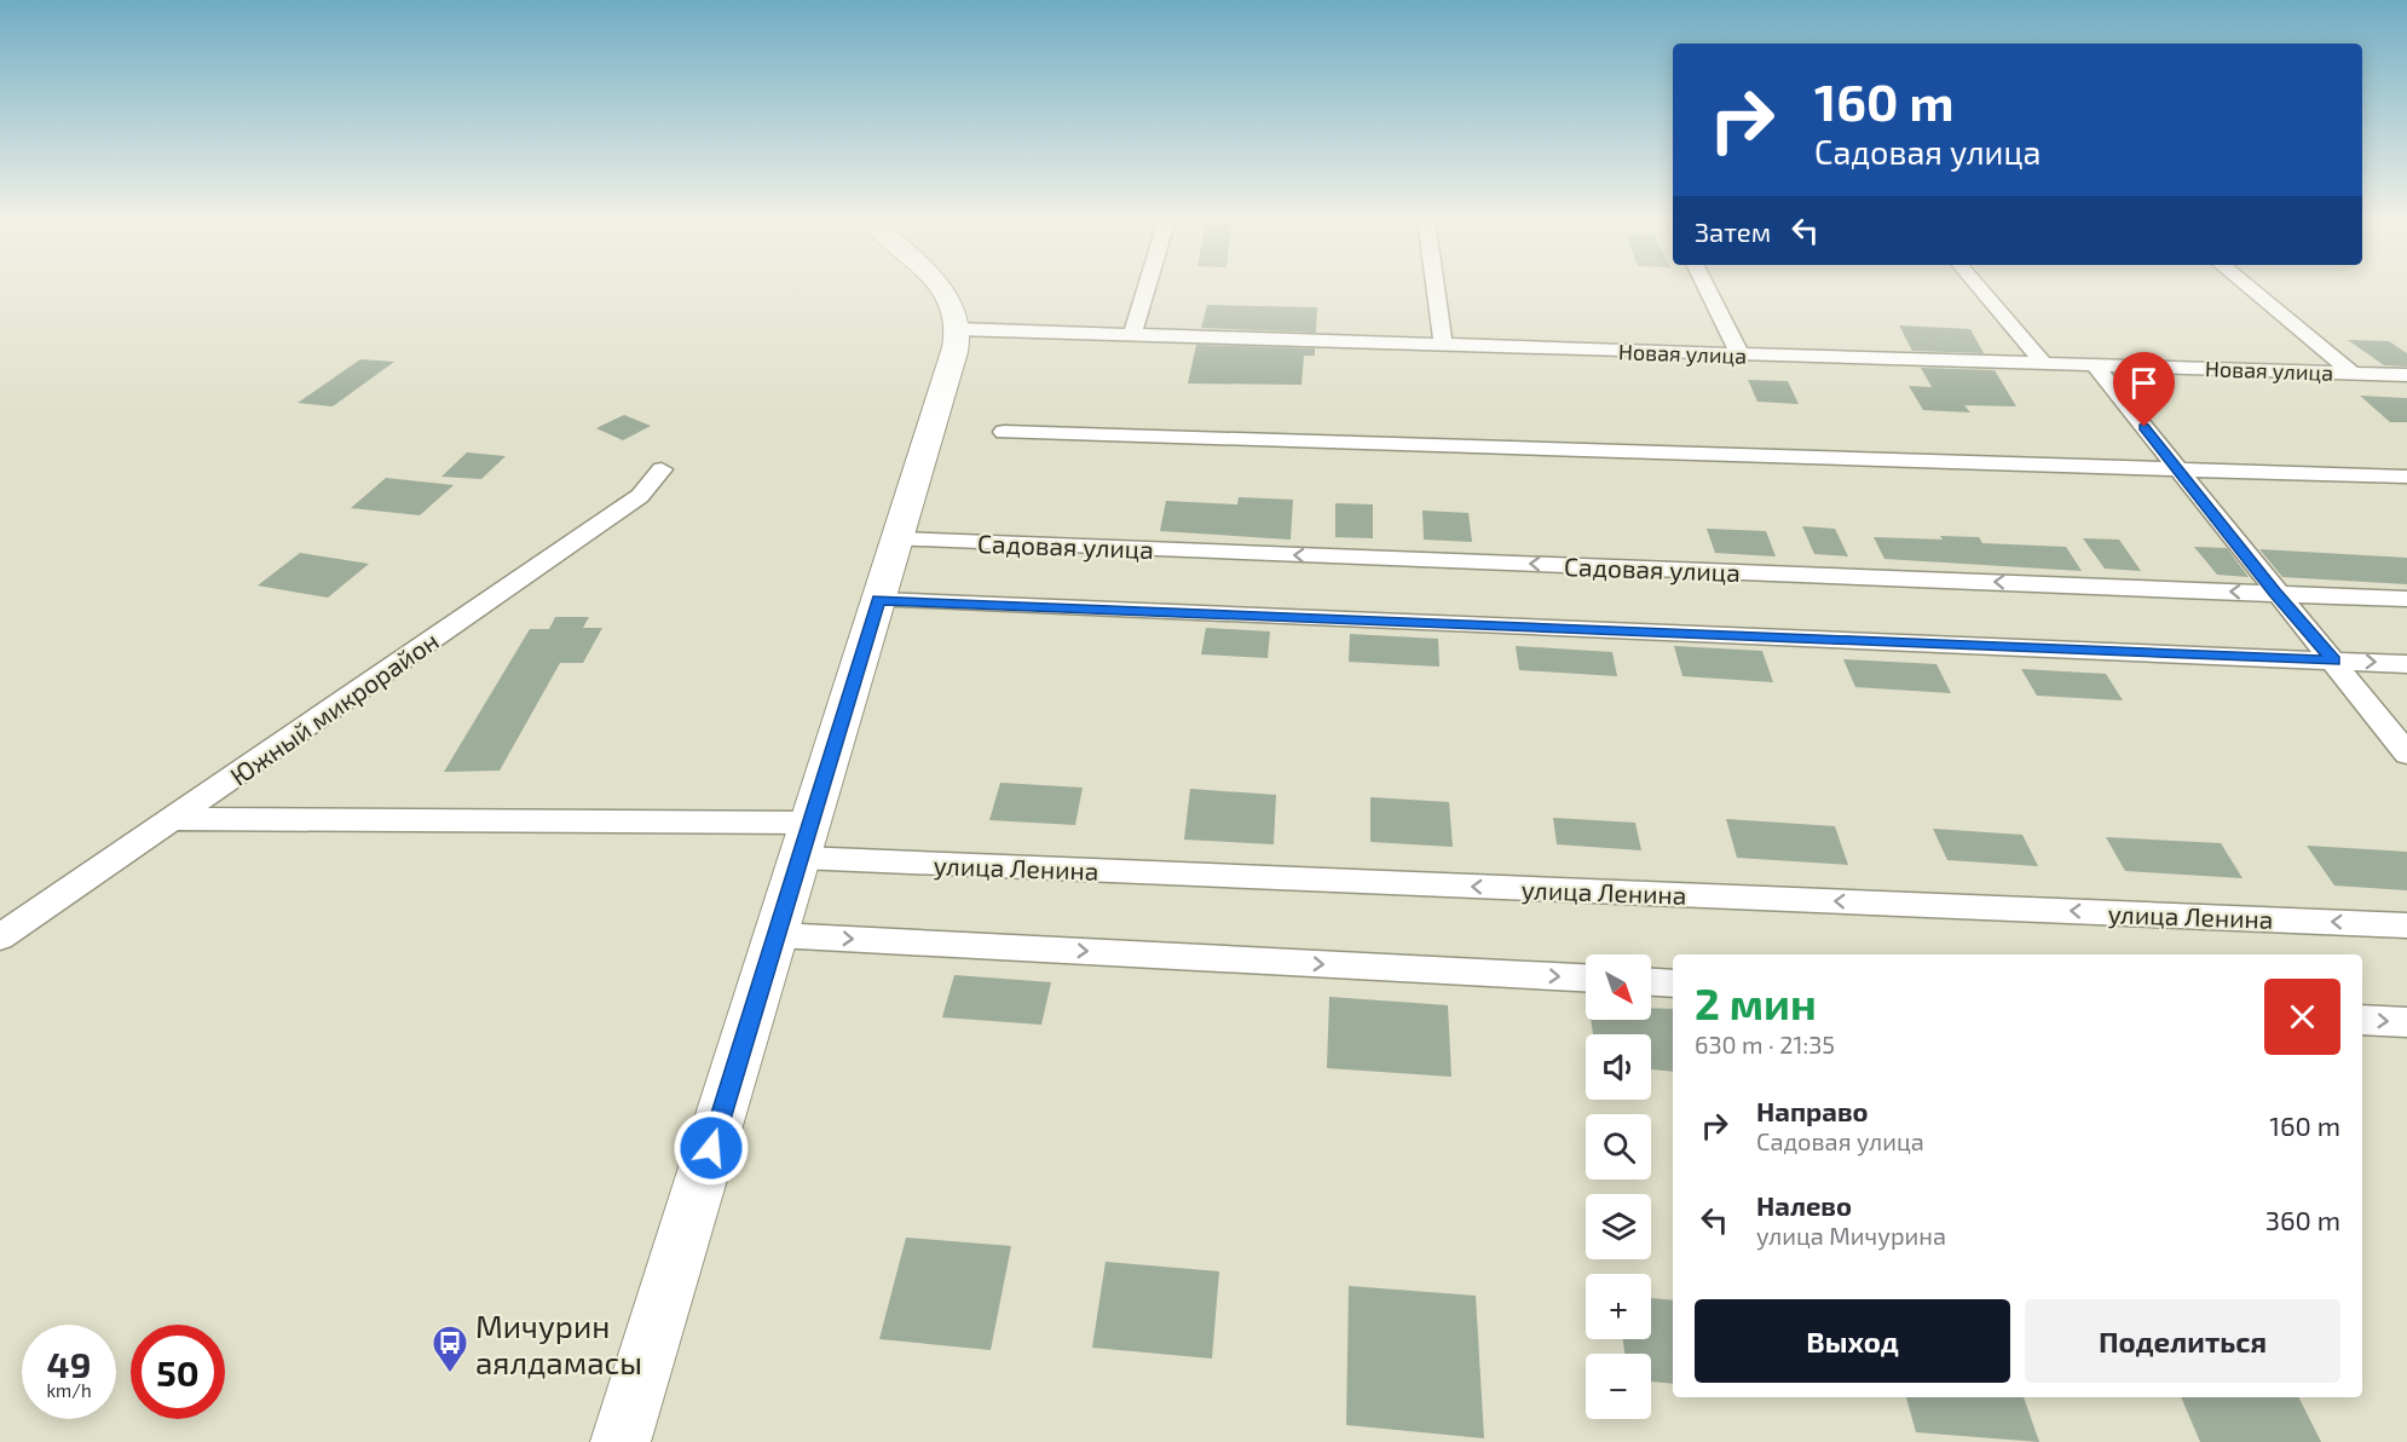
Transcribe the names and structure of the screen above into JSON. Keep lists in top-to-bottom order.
{
  "streets": {
    "street": [
      "Новая улица",
      "Садовая улица",
      "Южный микрорайон",
      "улица Ленина"
    ]
  },
  "crossings": [
    ["Южный микрорайон", "улица Ленина"]
  ],
  "places": {
    "bus stop": ["Мичурин аялдамасы"]
  },
  "north": "bottom right",
  "page": {
    "turn": ["160 m", "Садовая улица"],
    "then": "Затем",
    "map_buttons": ["+", "−"],
    "heading": ["2 мин", "630 m · 21:35"],
    "list": [
      {
        "name": "Направо",
        "note": "Садовая улица",
        "value": "160 m"
      },
      {
        "name": "Налево",
        "note": "улица Мичурина",
        "value": "360 m"
      }
    ],
    "buttons": ["Выход", "Поделиться"],
    "speed": "49 km/h",
    "limit": "50"
  }
}
